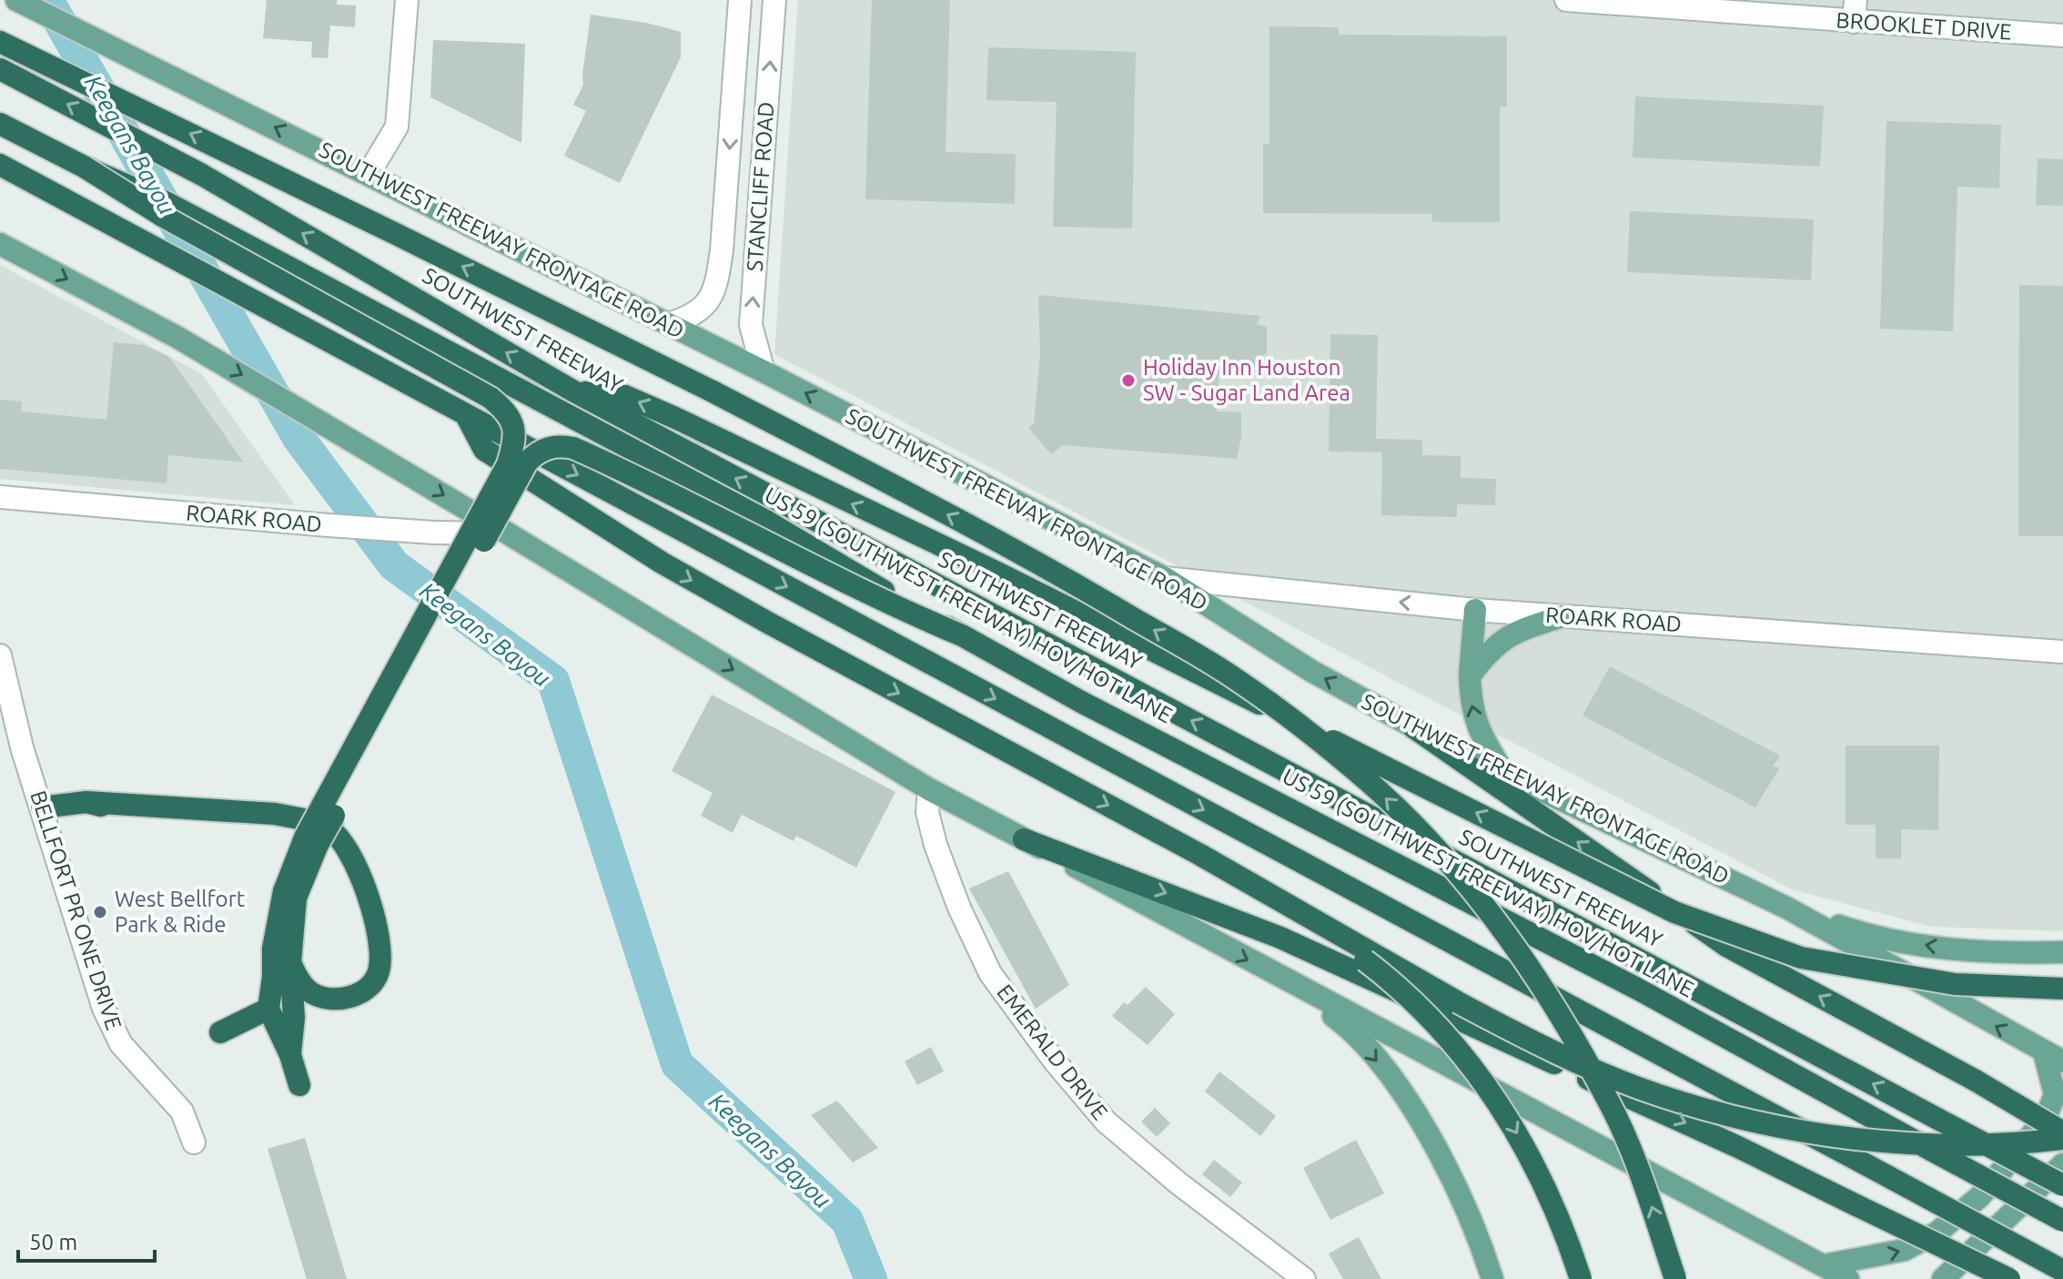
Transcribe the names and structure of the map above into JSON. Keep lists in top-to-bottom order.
{
  "streets": {
    "highway": ["SOUTHWEST FREEWAY", "US 59 (SOUTHWEST FREEWAY) HOV/HOT LANE"],
    "main road": ["SOUTHWEST FREEWAY FRONTAGE ROAD"],
    "street": [
      "BROOKLET DRIVE",
      "STANCLIFF ROAD",
      "ROARK ROAD",
      "BELLFORT PR ONE DRIVE",
      "EMERALD DRIVE"
    ]
  },
  "crossings": [
    ["STANCLIFF ROAD", "SOUTHWEST FREEWAY FRONTAGE ROAD"],
    ["SOUTHWEST FREEWAY FRONTAGE ROAD", "ROARK ROAD"]
  ],
  "one_way": ["SOUTHWEST FREEWAY FRONTAGE ROAD"],
  "water": ["Keegans Bayou"],
  "places": ["Holiday Inn Houston SW - Sugar Land Area", "West Bellfort Park & Ride"],
  "scale_bar": "50 m"
}
